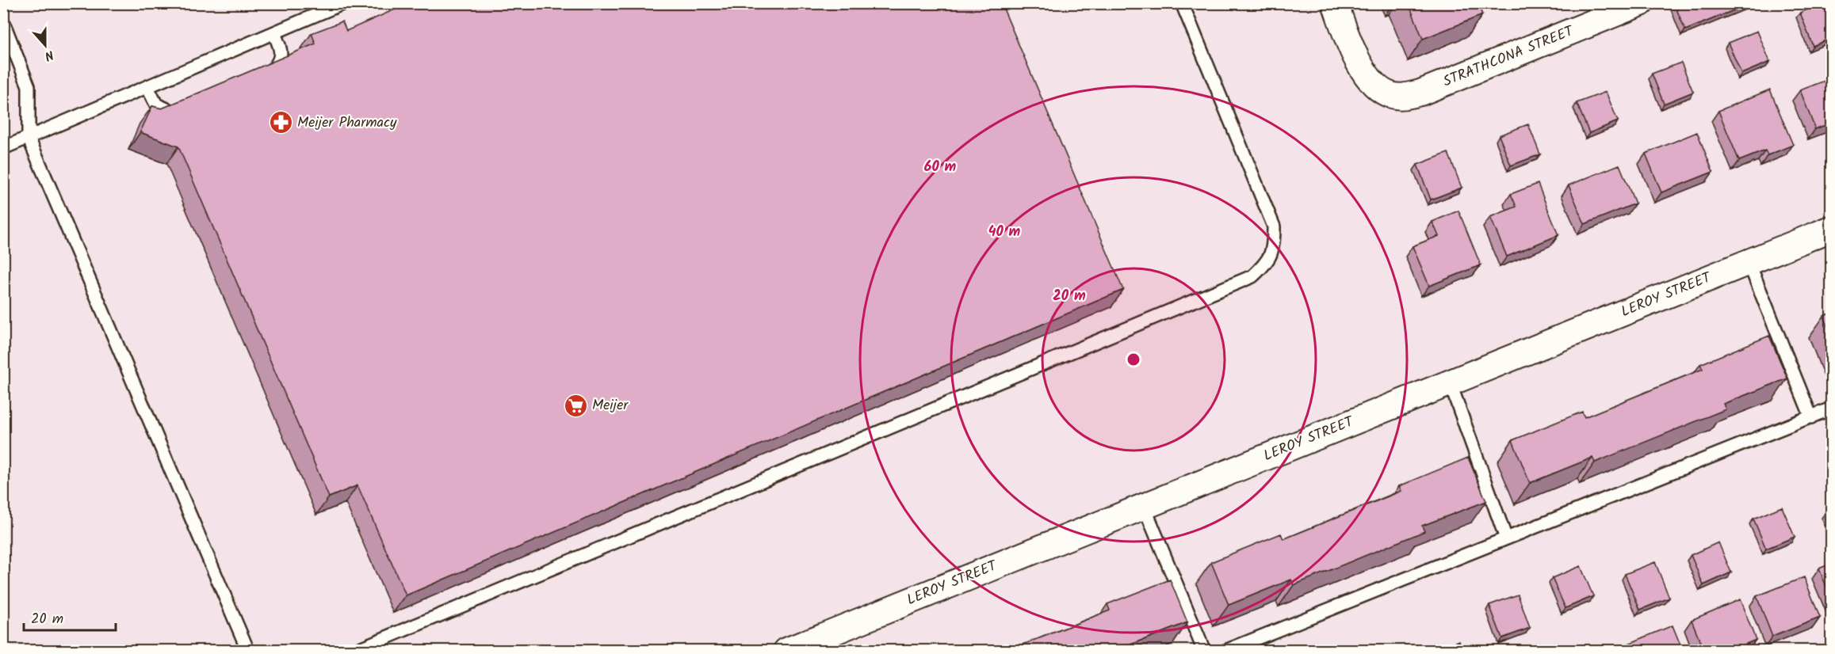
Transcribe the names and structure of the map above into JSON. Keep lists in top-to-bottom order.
{
  "streets": {
    "street": ["STRATHCONA STREET", "LEROY STREET"]
  },
  "places": {
    "pharmacy": ["Meijer Pharmacy"],
    "supermarket": ["Meijer"]
  },
  "scale_bar": "20 m",
  "north": "bottom",
  "rings": ["60 m", "40 m", "20 m"]
}
